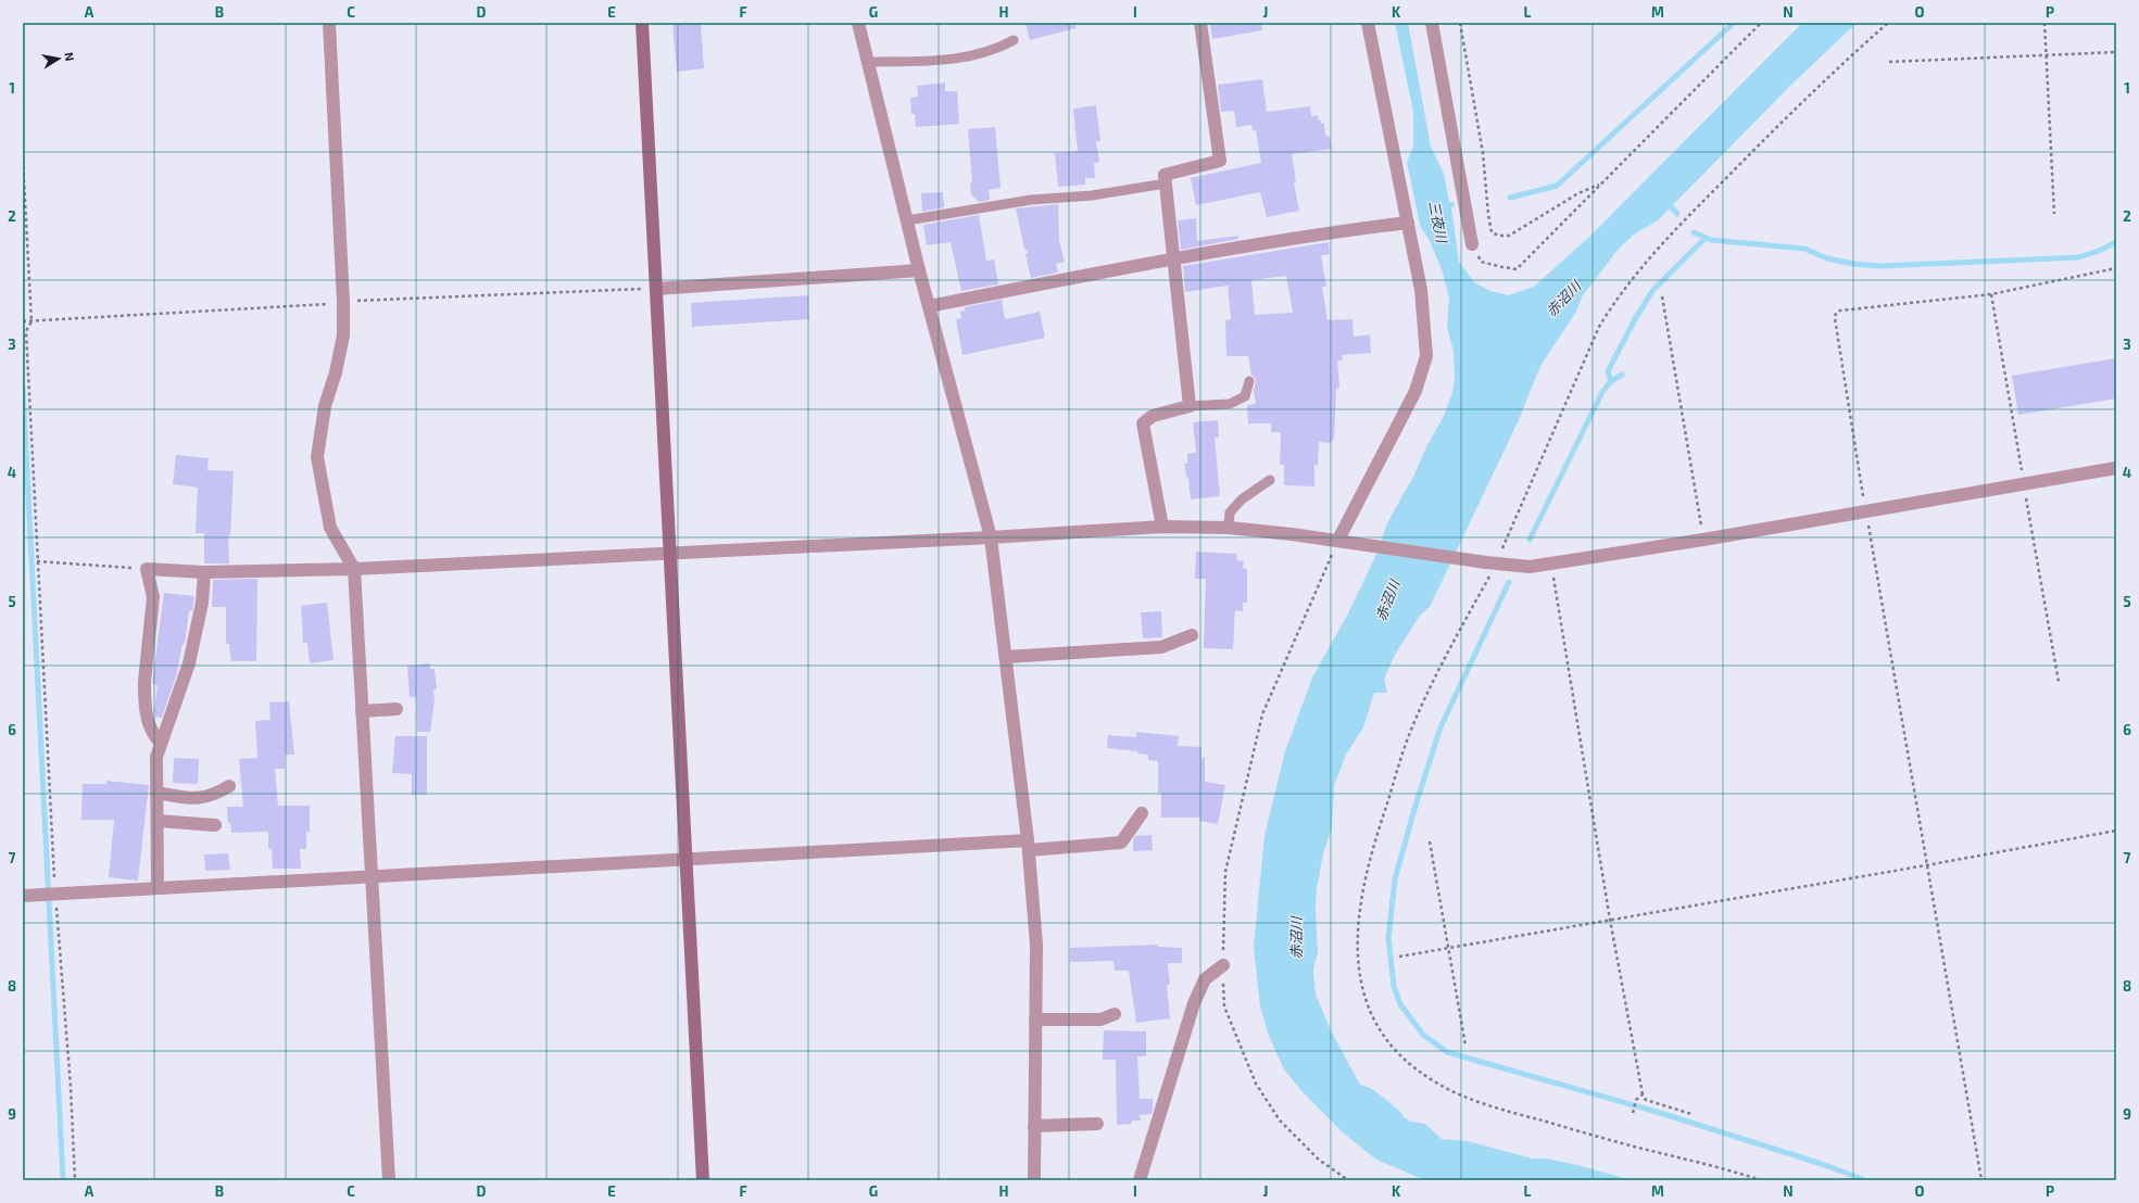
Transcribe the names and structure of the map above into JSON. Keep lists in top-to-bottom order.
{
  "water": ["三夜川", "赤沼川"],
  "north": "right",
  "grid": {
    "columns": [
      "A",
      "B",
      "C",
      "D",
      "E",
      "F",
      "G",
      "H",
      "I",
      "J",
      "K",
      "L",
      "M",
      "N",
      "O",
      "P"
    ],
    "rows": [
      "1",
      "2",
      "3",
      "4",
      "5",
      "6",
      "7",
      "8",
      "9"
    ]
  }
}
